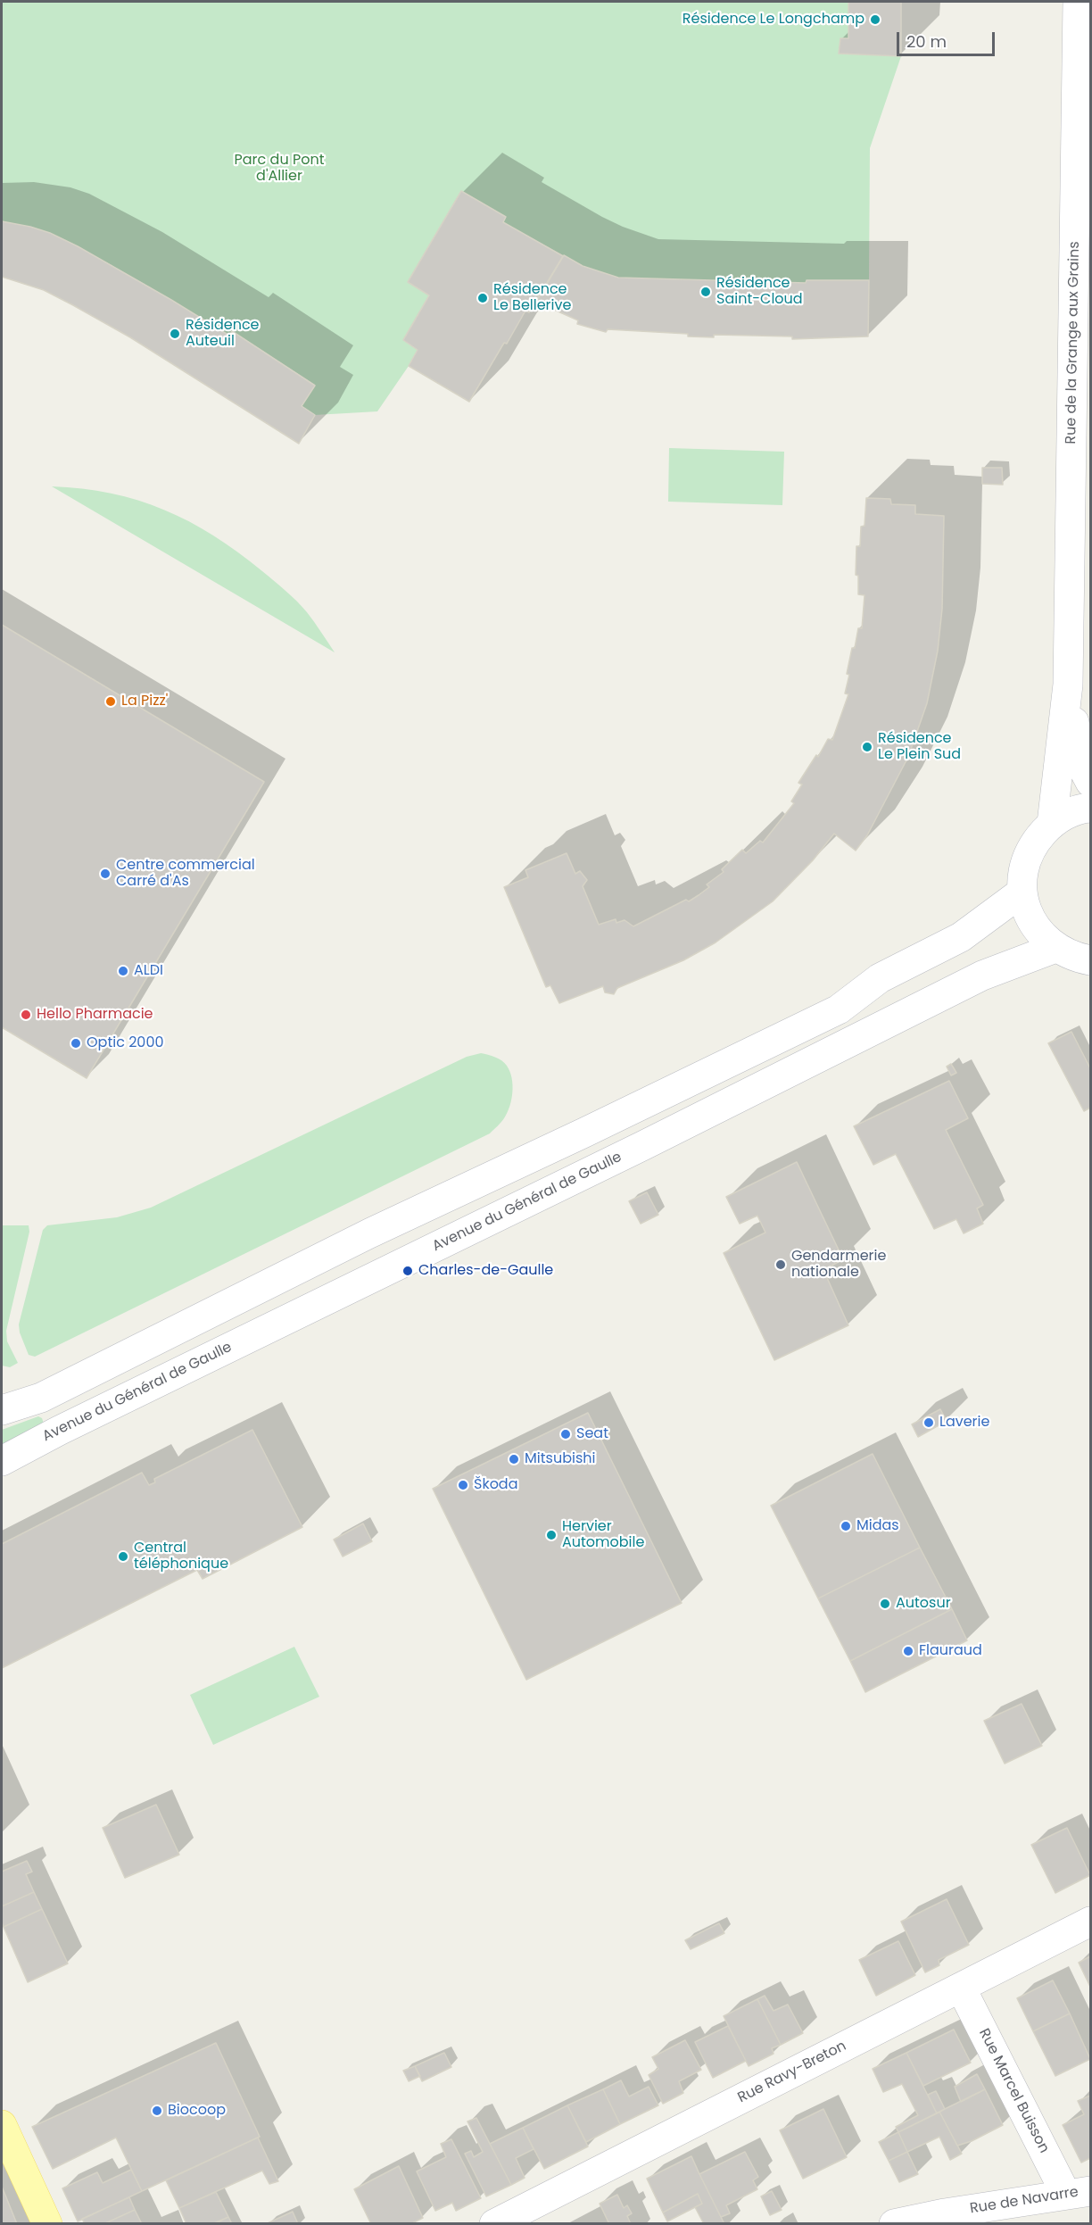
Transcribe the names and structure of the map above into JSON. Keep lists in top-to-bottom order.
{
  "streets": {
    "main road": [
      "Rue de la Grange aux Grains",
      "Avenue du Général de Gaulle",
      "Rue Ravy-Breton",
      "Rue Marcel Buisson",
      "Rue de Navarre"
    ]
  },
  "crossings": [
    ["Rue Ravy-Breton", "Rue Marcel Buisson"],
    ["Rue Marcel Buisson", "Rue de Navarre"]
  ],
  "parks": ["Parc du Pont d'Allier"],
  "places": [
    "Résidence Le Longchamp",
    "Résidence Saint-Cloud",
    "Résidence Le Bellerive",
    "Résidence Auteuil",
    "La Pizz'",
    "Résidence Le Plein Sud",
    "Centre commercial Carré d'As",
    "ALDI",
    "Hello Pharmacie",
    "Optic 2000",
    "Gendarmerie nationale",
    "Charles-de-Gaulle",
    "Laverie",
    "Seat",
    "Mitsubishi",
    "Škoda",
    "Midas",
    "Hervier Automobile",
    "Central téléphonique",
    "Autosur",
    "Flauraud",
    "Biocoop"
  ],
  "scale_bar": "20 m"
}
